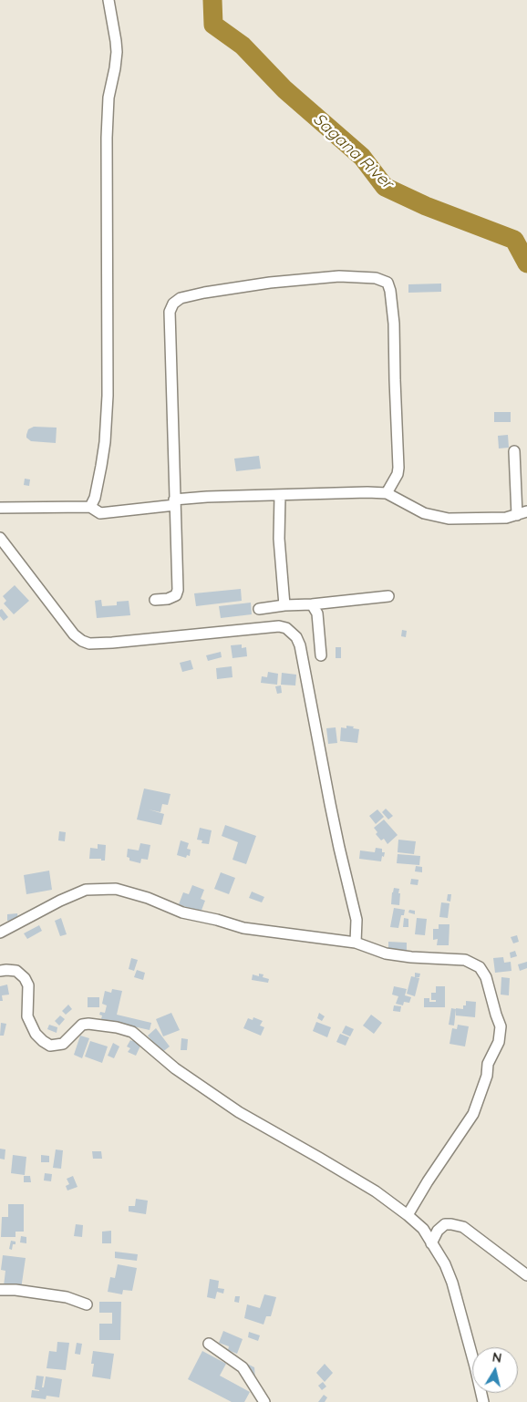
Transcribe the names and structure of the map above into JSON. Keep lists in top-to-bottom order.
{
  "water": ["Sagana River"],
  "north": "top"
}
